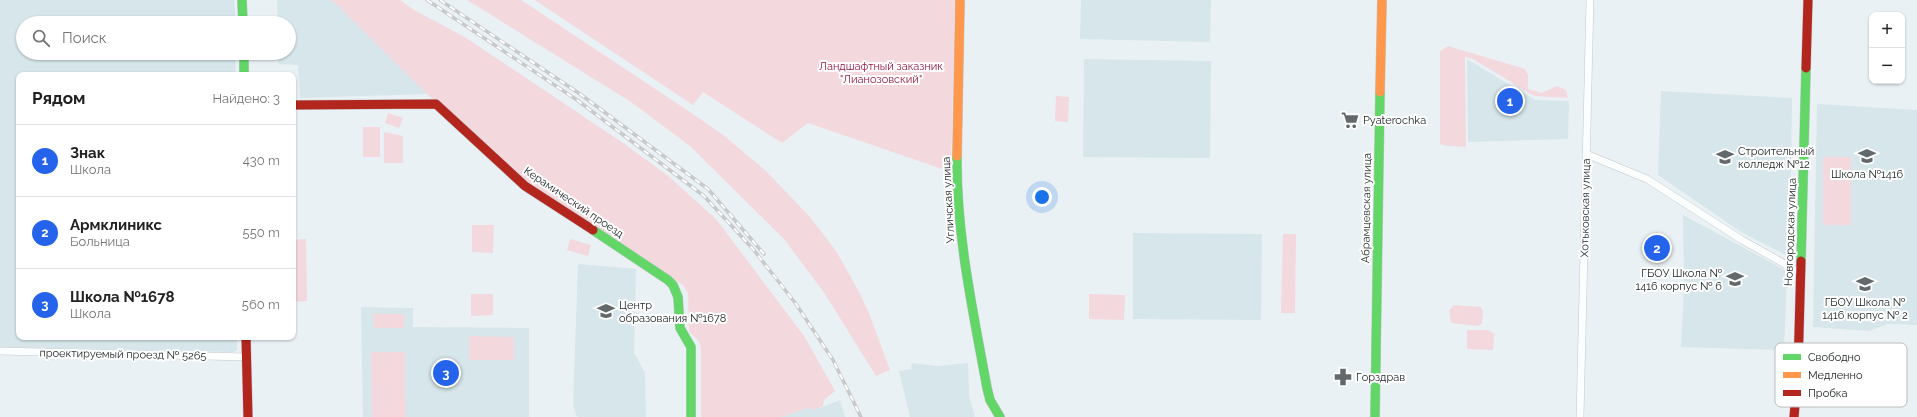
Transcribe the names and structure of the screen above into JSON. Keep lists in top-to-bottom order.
{
  "streets": {
    "street": [
      "Угличская улица",
      "Керамический проезд",
      "Абрамцевская улица",
      "Хотьковская улица",
      "Новгородская улица",
      "проектируемый проезд № 5265"
    ]
  },
  "parks": ["Ландшафтный заказник \"Лианозовский\""],
  "places": {
    "supermarket": ["Pyaterochka"],
    "school or university": [
      "Школа №1416",
      "Строительный колледж №12",
      "ГБОУ Школа № 1416 корпус № 6",
      "ГБОУ Школа № 1416 корпус № 2",
      "Центр образования №1678"
    ],
    "pharmacy": ["Горздрав"]
  },
  "legend": ["Свободно", "Медленно", "Пробка"],
  "page": {
    "map_buttons": ["+", "−"],
    "search": "Поиск",
    "heading": ["Рядом", "Найдено: 3"],
    "pins": ["1", "2", "3"],
    "list": [
      {
        "mark": "1",
        "name": "Знак",
        "note": "Школа",
        "value": "430 m"
      },
      {
        "mark": "2",
        "name": "Армклиникс",
        "note": "Больница",
        "value": "550 m"
      },
      {
        "mark": "3",
        "name": "Школа №1678",
        "note": "Школа",
        "value": "560 m"
      }
    ]
  }
}
